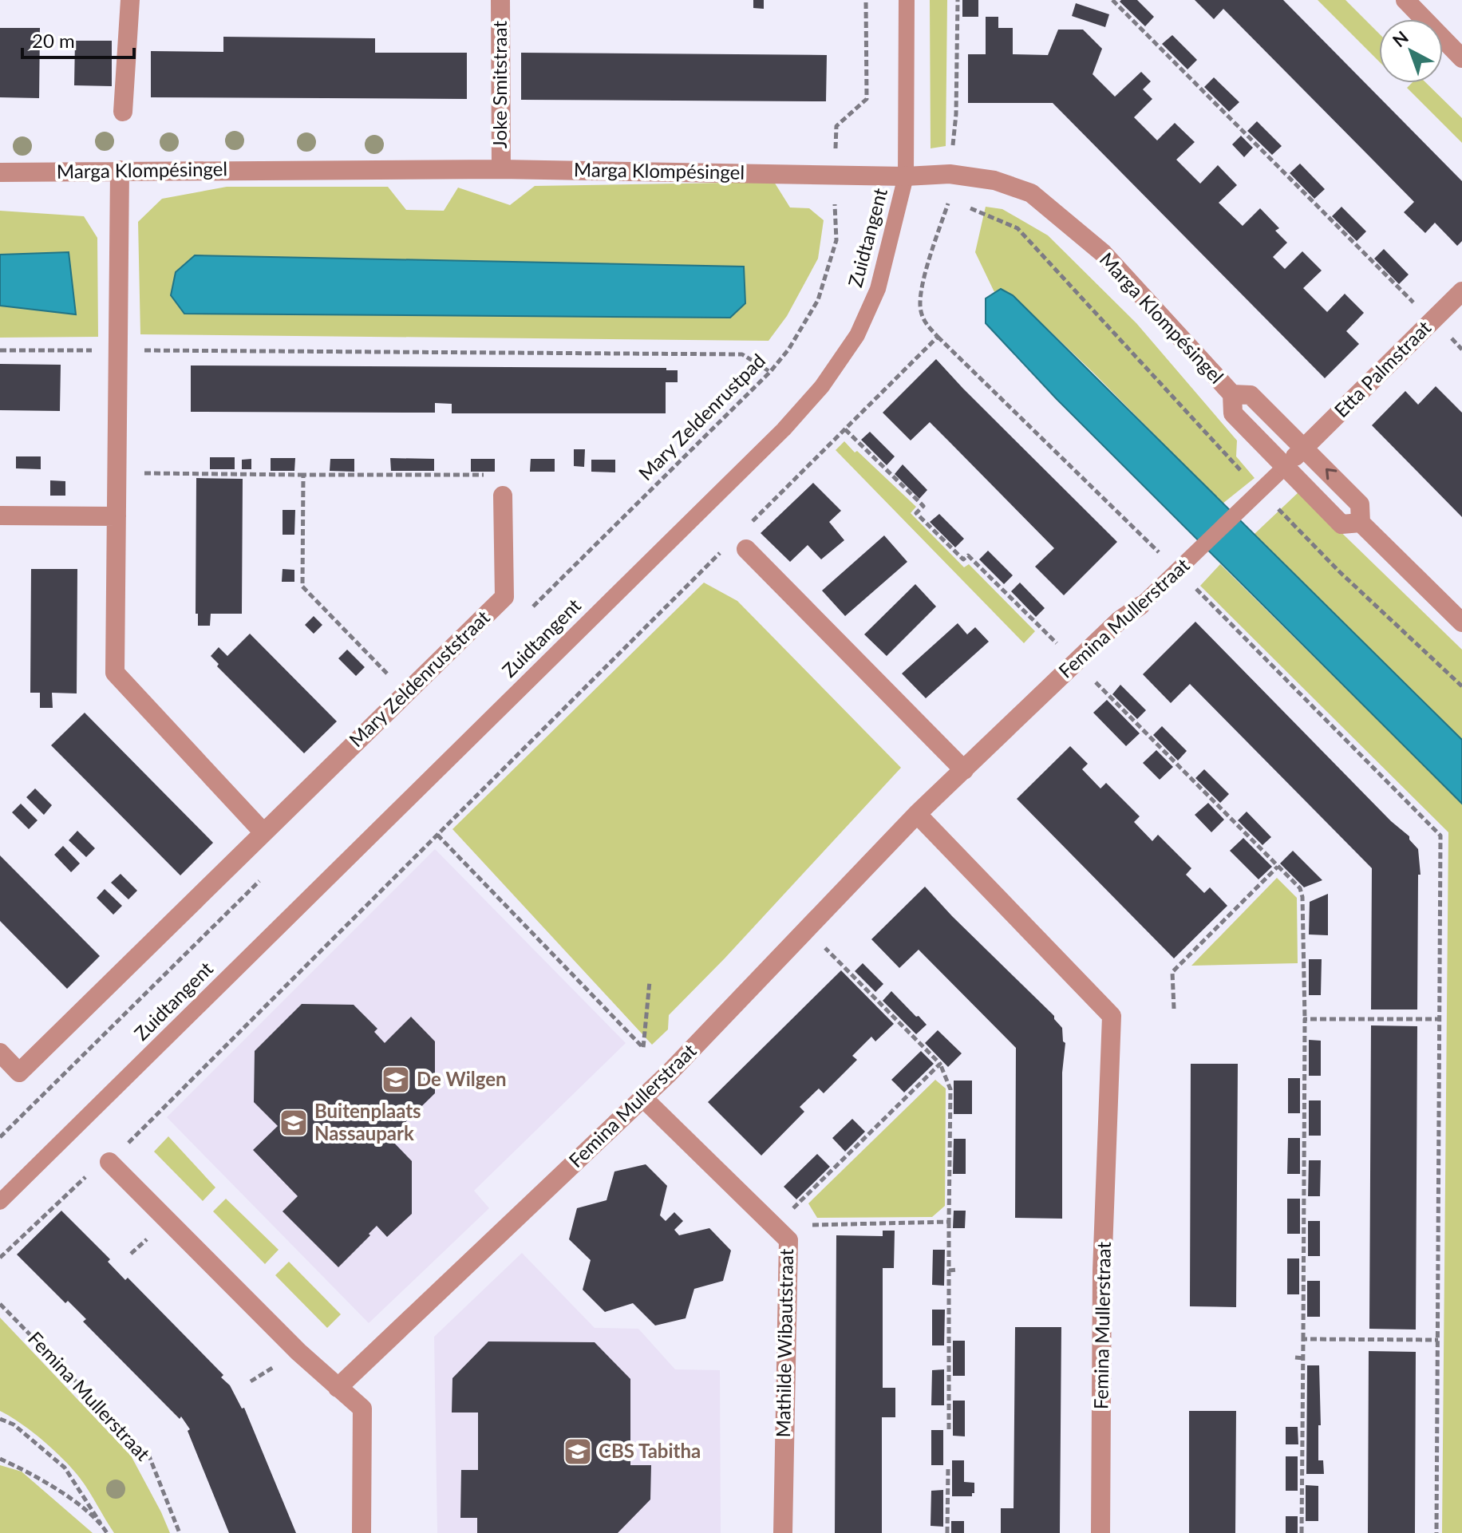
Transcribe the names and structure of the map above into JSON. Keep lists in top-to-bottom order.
{
  "streets": {
    "street": [
      "Joke Smitstraat",
      "Marga Klompésingel",
      "Etta Palmstraat",
      "Femina Mullerstraat",
      "Mary Zeldenruststraat",
      "Mathilde Wibautstraat"
    ],
    "lane": ["Zuidtangent"],
    "path": ["Mary Zeldenrustpad"]
  },
  "crossings": [
    ["Joke Smitstraat", "Marga Klompésingel"],
    ["Marga Klompésingel", "Zuidtangent"],
    ["Marga Klompésingel", "Etta Palmstraat"],
    ["Marga Klompésingel", "Mary Zeldenrustpad"],
    ["Marga Klompésingel", "Femina Mullerstraat"],
    ["Etta Palmstraat", "Femina Mullerstraat"],
    ["Femina Mullerstraat", "Mathilde Wibautstraat"]
  ],
  "places": {
    "school or university": ["De Wilgen", "Buitenplaats Nassaupark", "CBS Tabitha"]
  },
  "scale_bar": "20 m",
  "north": "top left"
}
